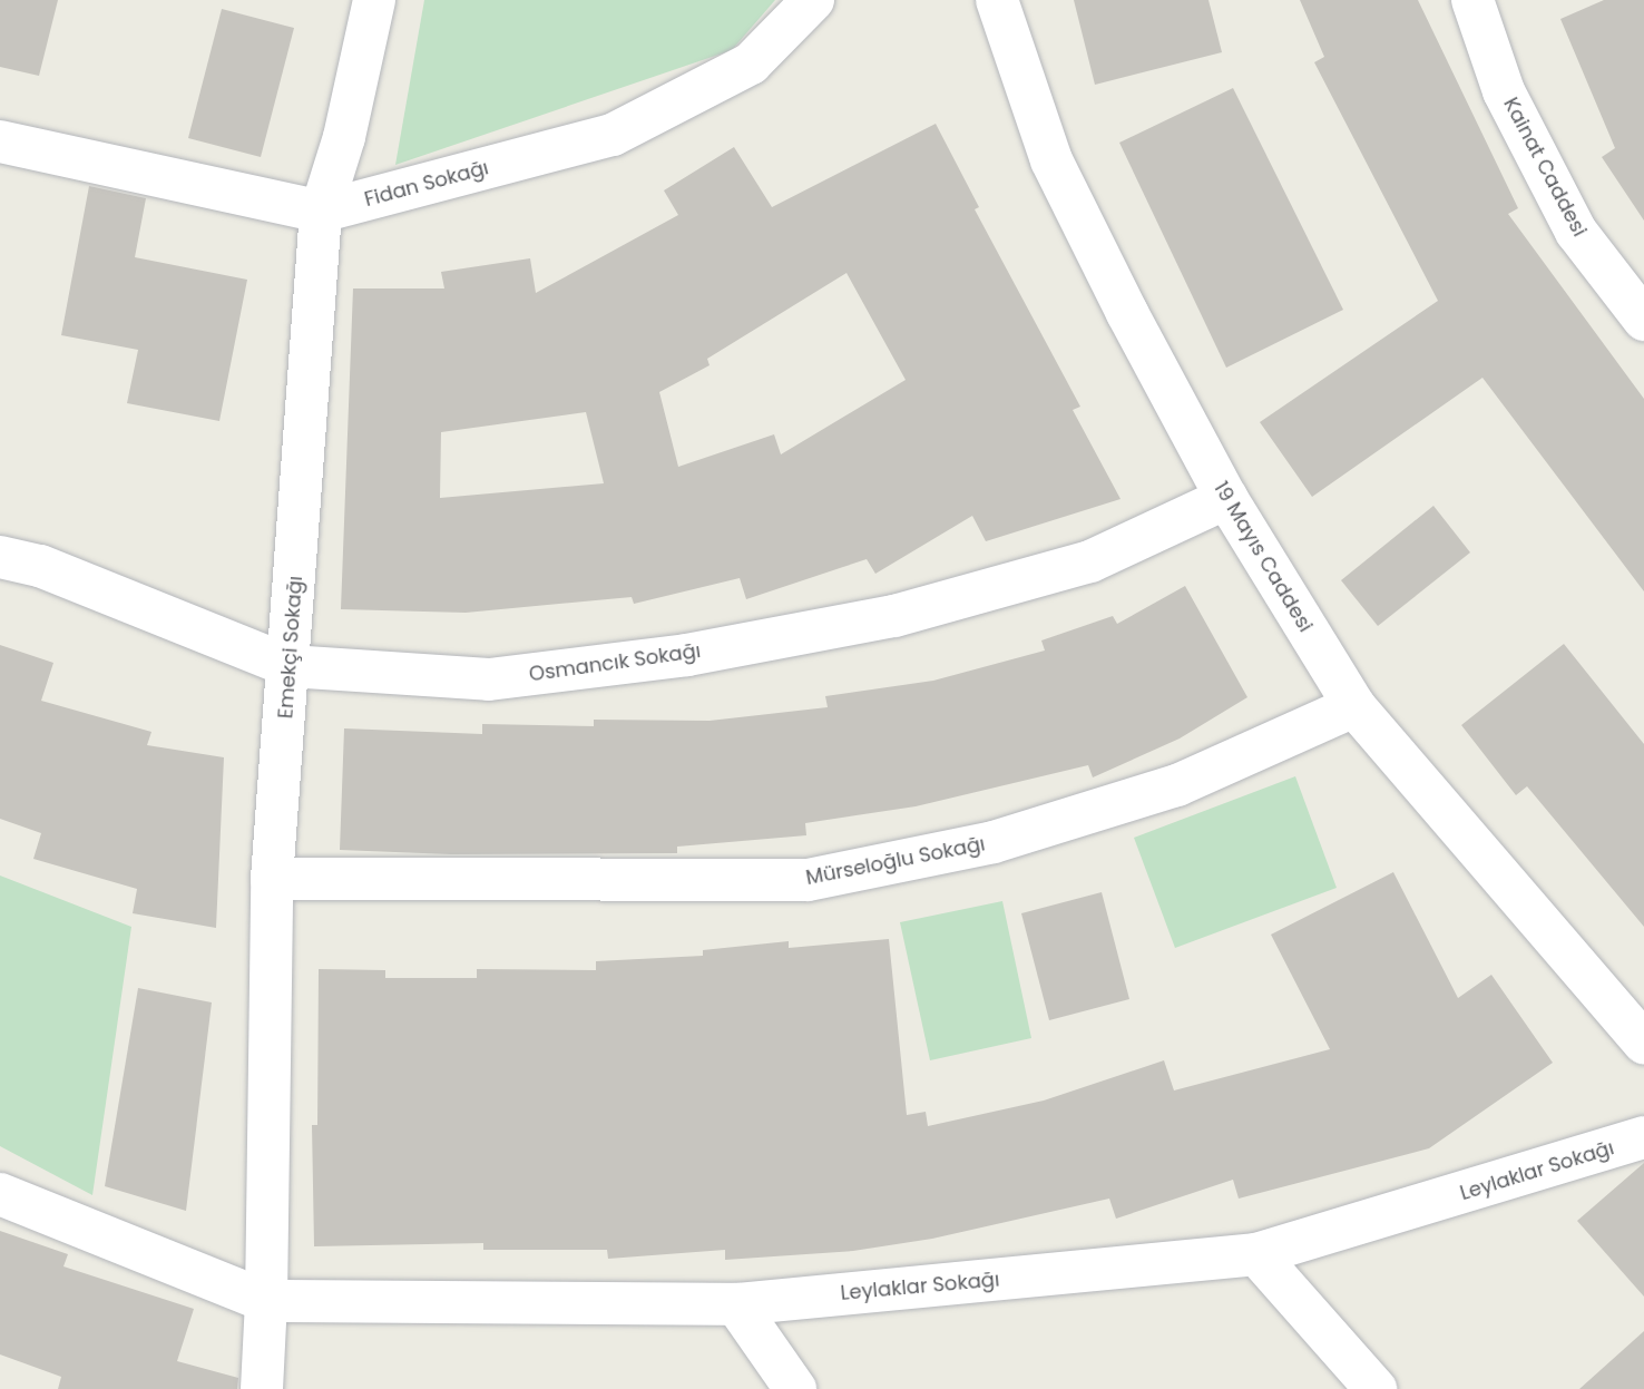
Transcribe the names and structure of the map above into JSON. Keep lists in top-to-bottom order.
{
  "streets": {
    "street": [
      "Kainat Caddesi",
      "Fidan Sokağı",
      "19 Mayıs Caddesi",
      "Emekçi Sokağı",
      "Osmancık Sokağı",
      "Mürseloğlu Sokağı",
      "Leylaklar Sokağı"
    ]
  },
  "crossings": [
    ["Fidan Sokağı", "Emekçi Sokağı"],
    ["19 Mayıs Caddesi", "Osmancık Sokağı"],
    ["19 Mayıs Caddesi", "Mürseloğlu Sokağı"],
    ["Emekçi Sokağı", "Osmancık Sokağı"],
    ["Emekçi Sokağı", "Mürseloğlu Sokağı"],
    ["Emekçi Sokağı", "Leylaklar Sokağı"]
  ]
}
